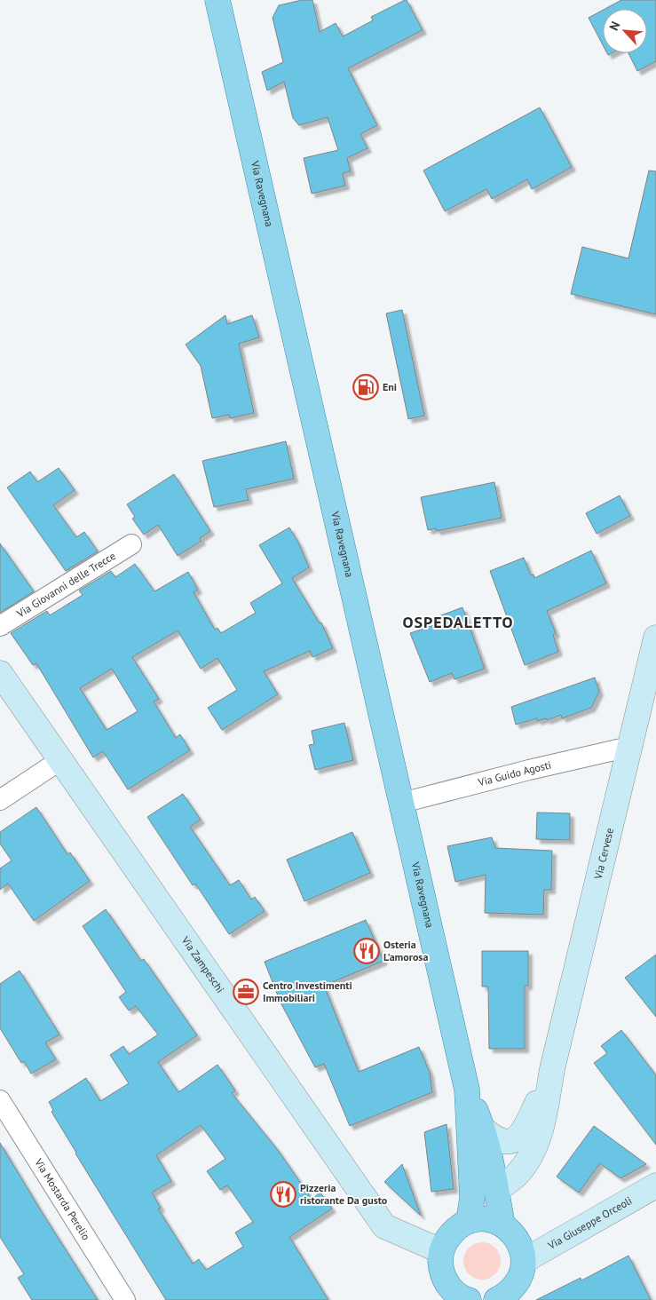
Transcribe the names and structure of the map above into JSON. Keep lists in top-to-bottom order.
{
  "streets": {
    "main road": ["Via Ravegnana"],
    "street": [
      "Via Giovanni delle Trecce",
      "Via Guido Agosti",
      "Via Cervese",
      "Via Zampeschi",
      "Via Mostarda Perelio",
      "Via Giuseppe Orceoli"
    ]
  },
  "crossings": [
    ["Via Ravegnana", "Via Guido Agosti"],
    ["Via Ravegnana", "Via Cervese"],
    ["Via Guido Agosti", "Via Cervese"]
  ],
  "districts": ["OSPEDALETTO"],
  "places": {
    "fuel station": ["Eni"],
    "restaurant": ["Osteria L'amorosa", "Pizzeria ristorante Da gusto"],
    "office": ["Centro Investimenti Immobiliari"]
  },
  "north": "top left"
}
